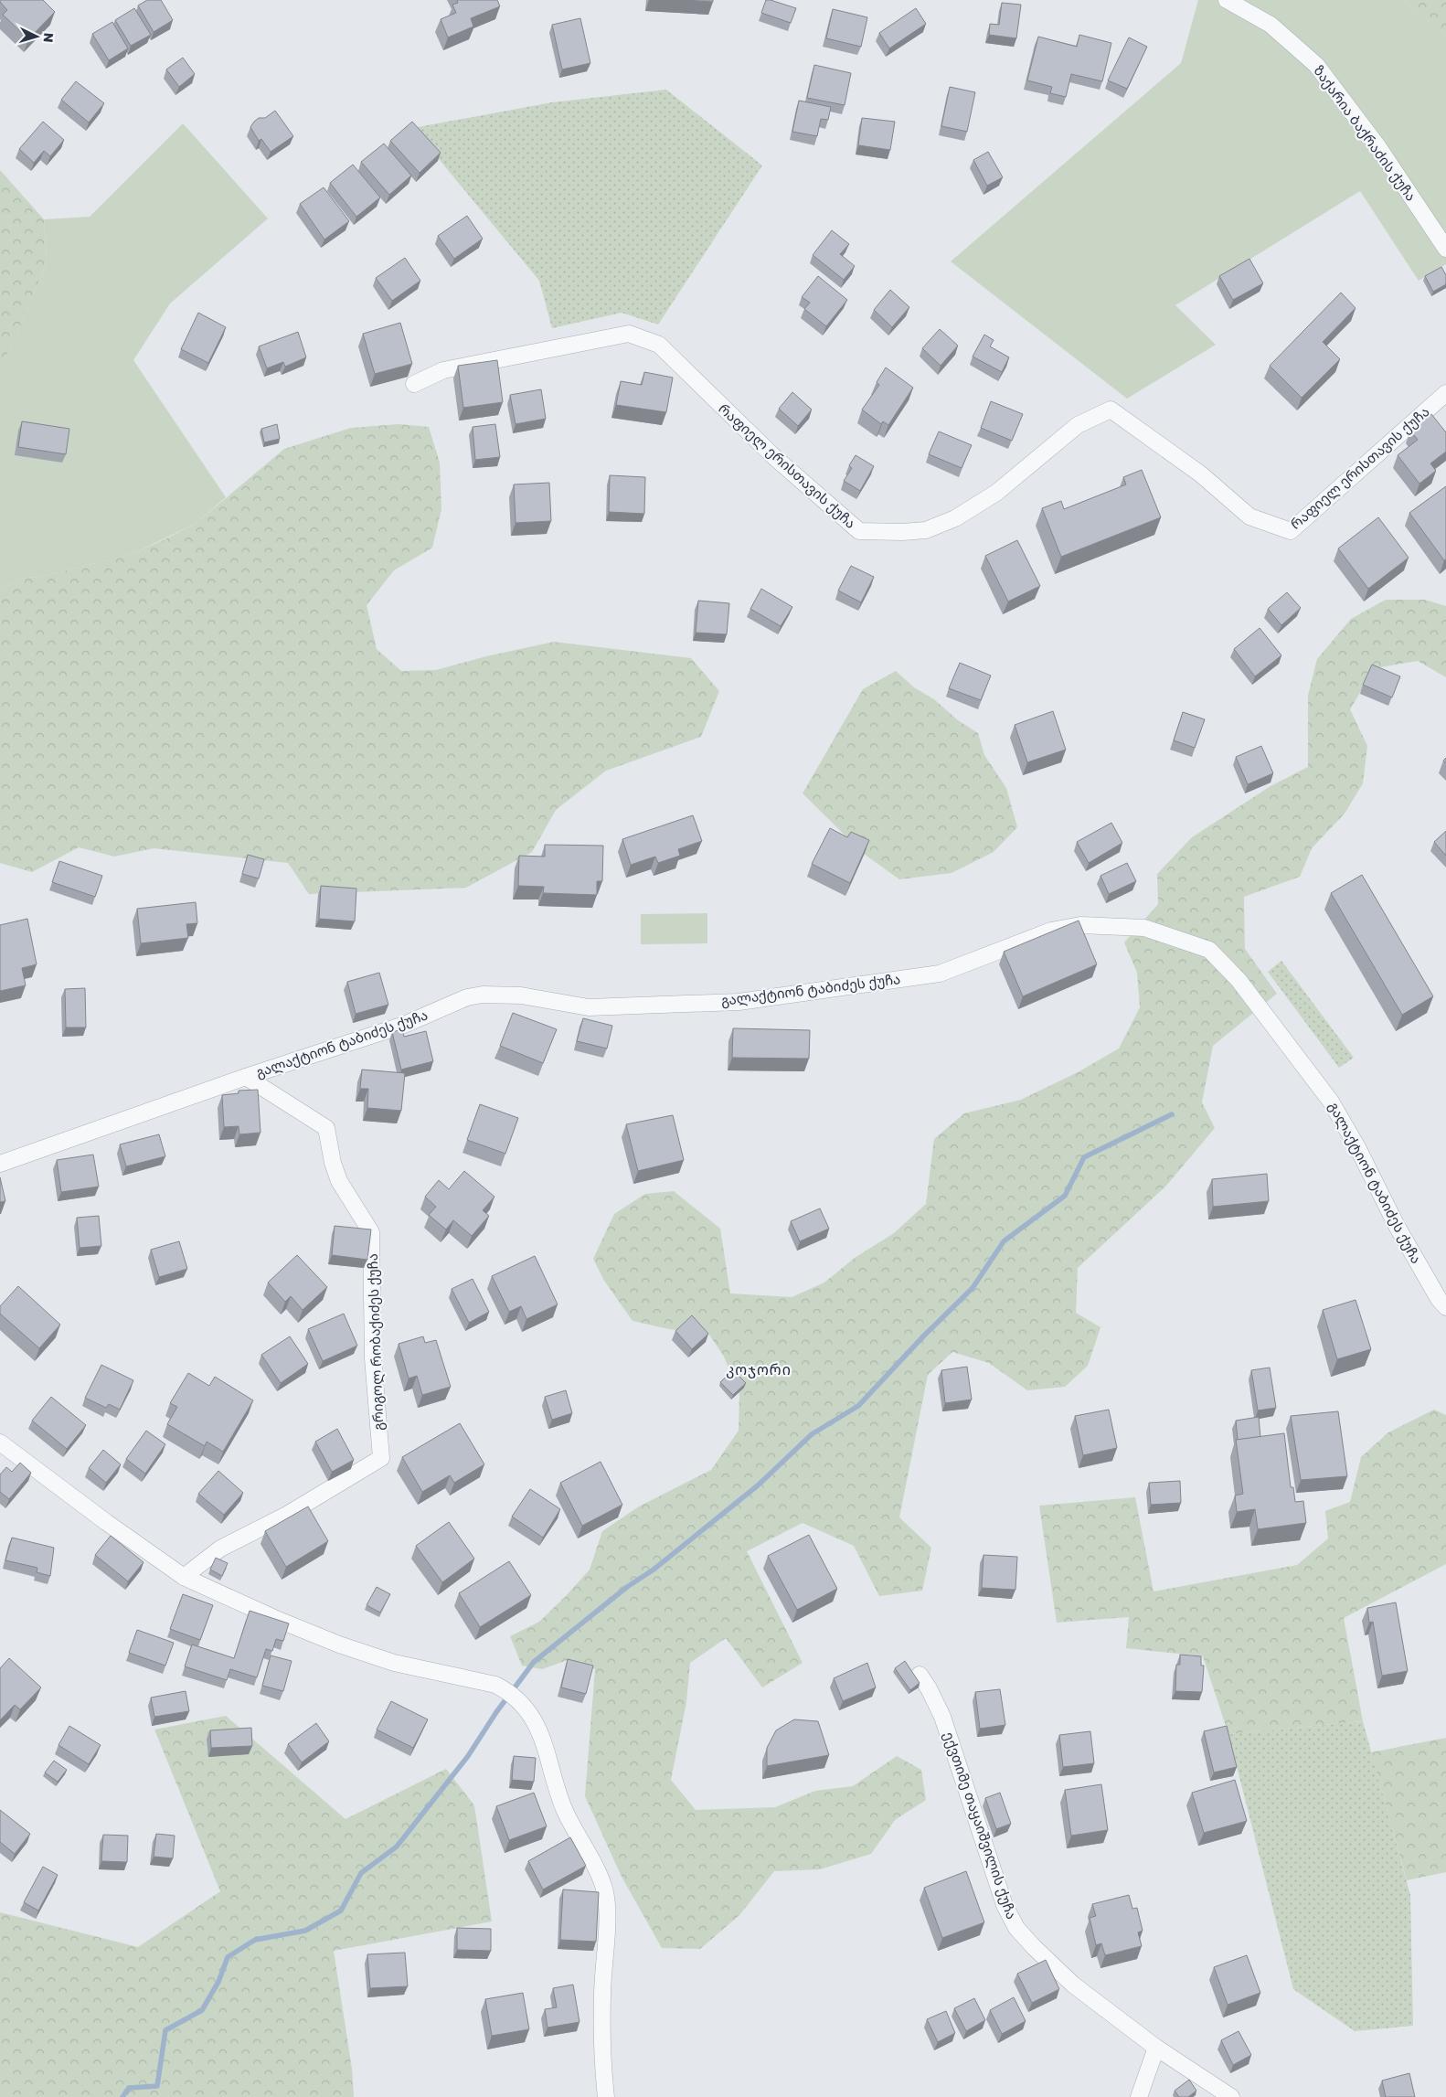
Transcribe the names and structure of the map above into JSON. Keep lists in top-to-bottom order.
{
  "streets": {
    "street": [
      "ზაქარია ბაქრაძის ქუჩა",
      "რაფიელ ერისთავის ქუჩა",
      "გალაქტიონ ტაბიძეს ქუჩა",
      "გრიგოლ რობაქიძეს ქუჩა",
      "ექვთიმე თაყაიშვილის ქუჩა"
    ]
  },
  "crossings": [
    ["გალაქტიონ ტაბიძეს ქუჩა", "გრიგოლ რობაქიძეს ქუჩა"]
  ],
  "districts": ["კოჯორი"],
  "north": "right"
}
